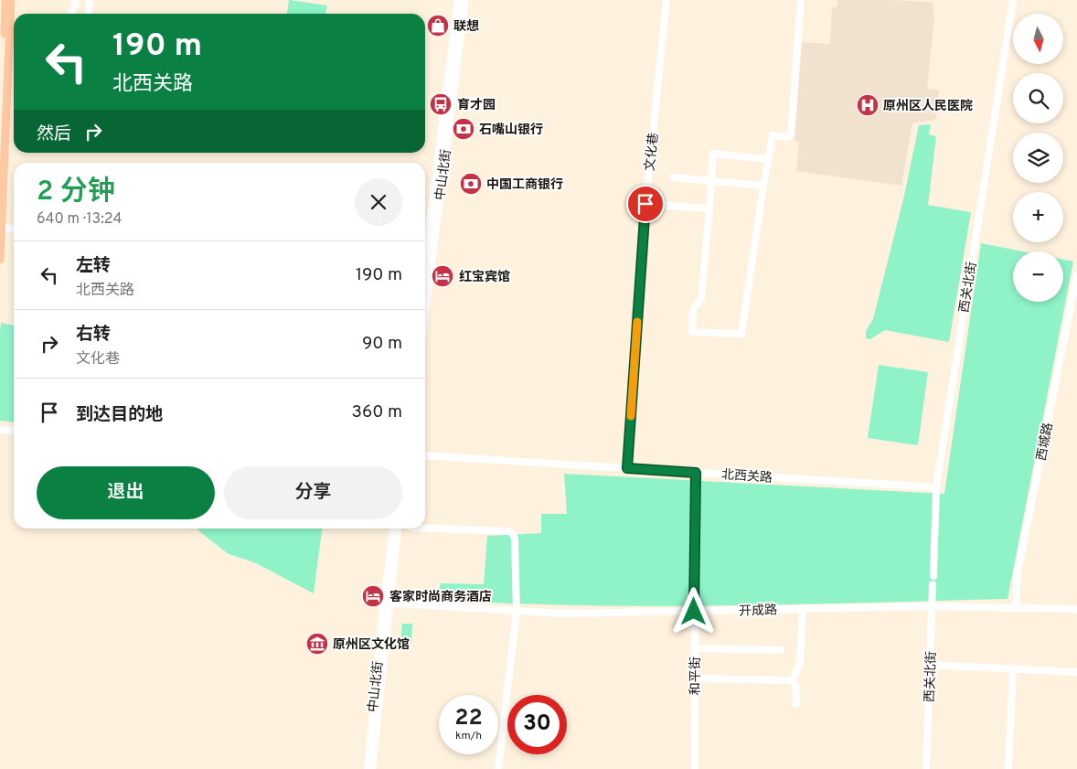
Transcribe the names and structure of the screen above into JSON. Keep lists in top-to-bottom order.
{
  "streets": {
    "street": [
      "文化巷",
      "中山北街",
      "西关北街",
      "西城路",
      "北西关路",
      "开成路",
      "和平街"
    ]
  },
  "crossings": [
    ["文化巷", "北西关路"],
    ["中山北街", "开成路"],
    ["西关北街", "北西关路"],
    ["西关北街", "开成路"],
    ["西城路", "开成路"],
    ["北西关路", "和平街"],
    ["开成路", "和平街"]
  ],
  "places": {
    "shop": ["联想"],
    "bus stop": ["育才园"],
    "hospital": ["原州区人民医院"],
    "bank": ["石嘴山银行", "中国工商银行"],
    "hotel": ["红宝宾馆", "客家时尚商务酒店"],
    "museum": ["原州区文化馆"]
  },
  "north": "bottom",
  "page": {
    "map_buttons": ["+", "−"],
    "turn": ["190 m", "北西关路"],
    "then": "然后",
    "heading": ["2 分钟", "640 m · 13:24"],
    "list": [
      {
        "name": "左转",
        "note": "北西关路",
        "value": "190 m"
      },
      {
        "name": "右转",
        "note": "文化巷",
        "value": "90 m"
      },
      {
        "name": "到达目的地",
        "value": "360 m"
      }
    ],
    "buttons": ["退出", "分享"],
    "speed": "22 km/h",
    "limit": "30"
  }
}
